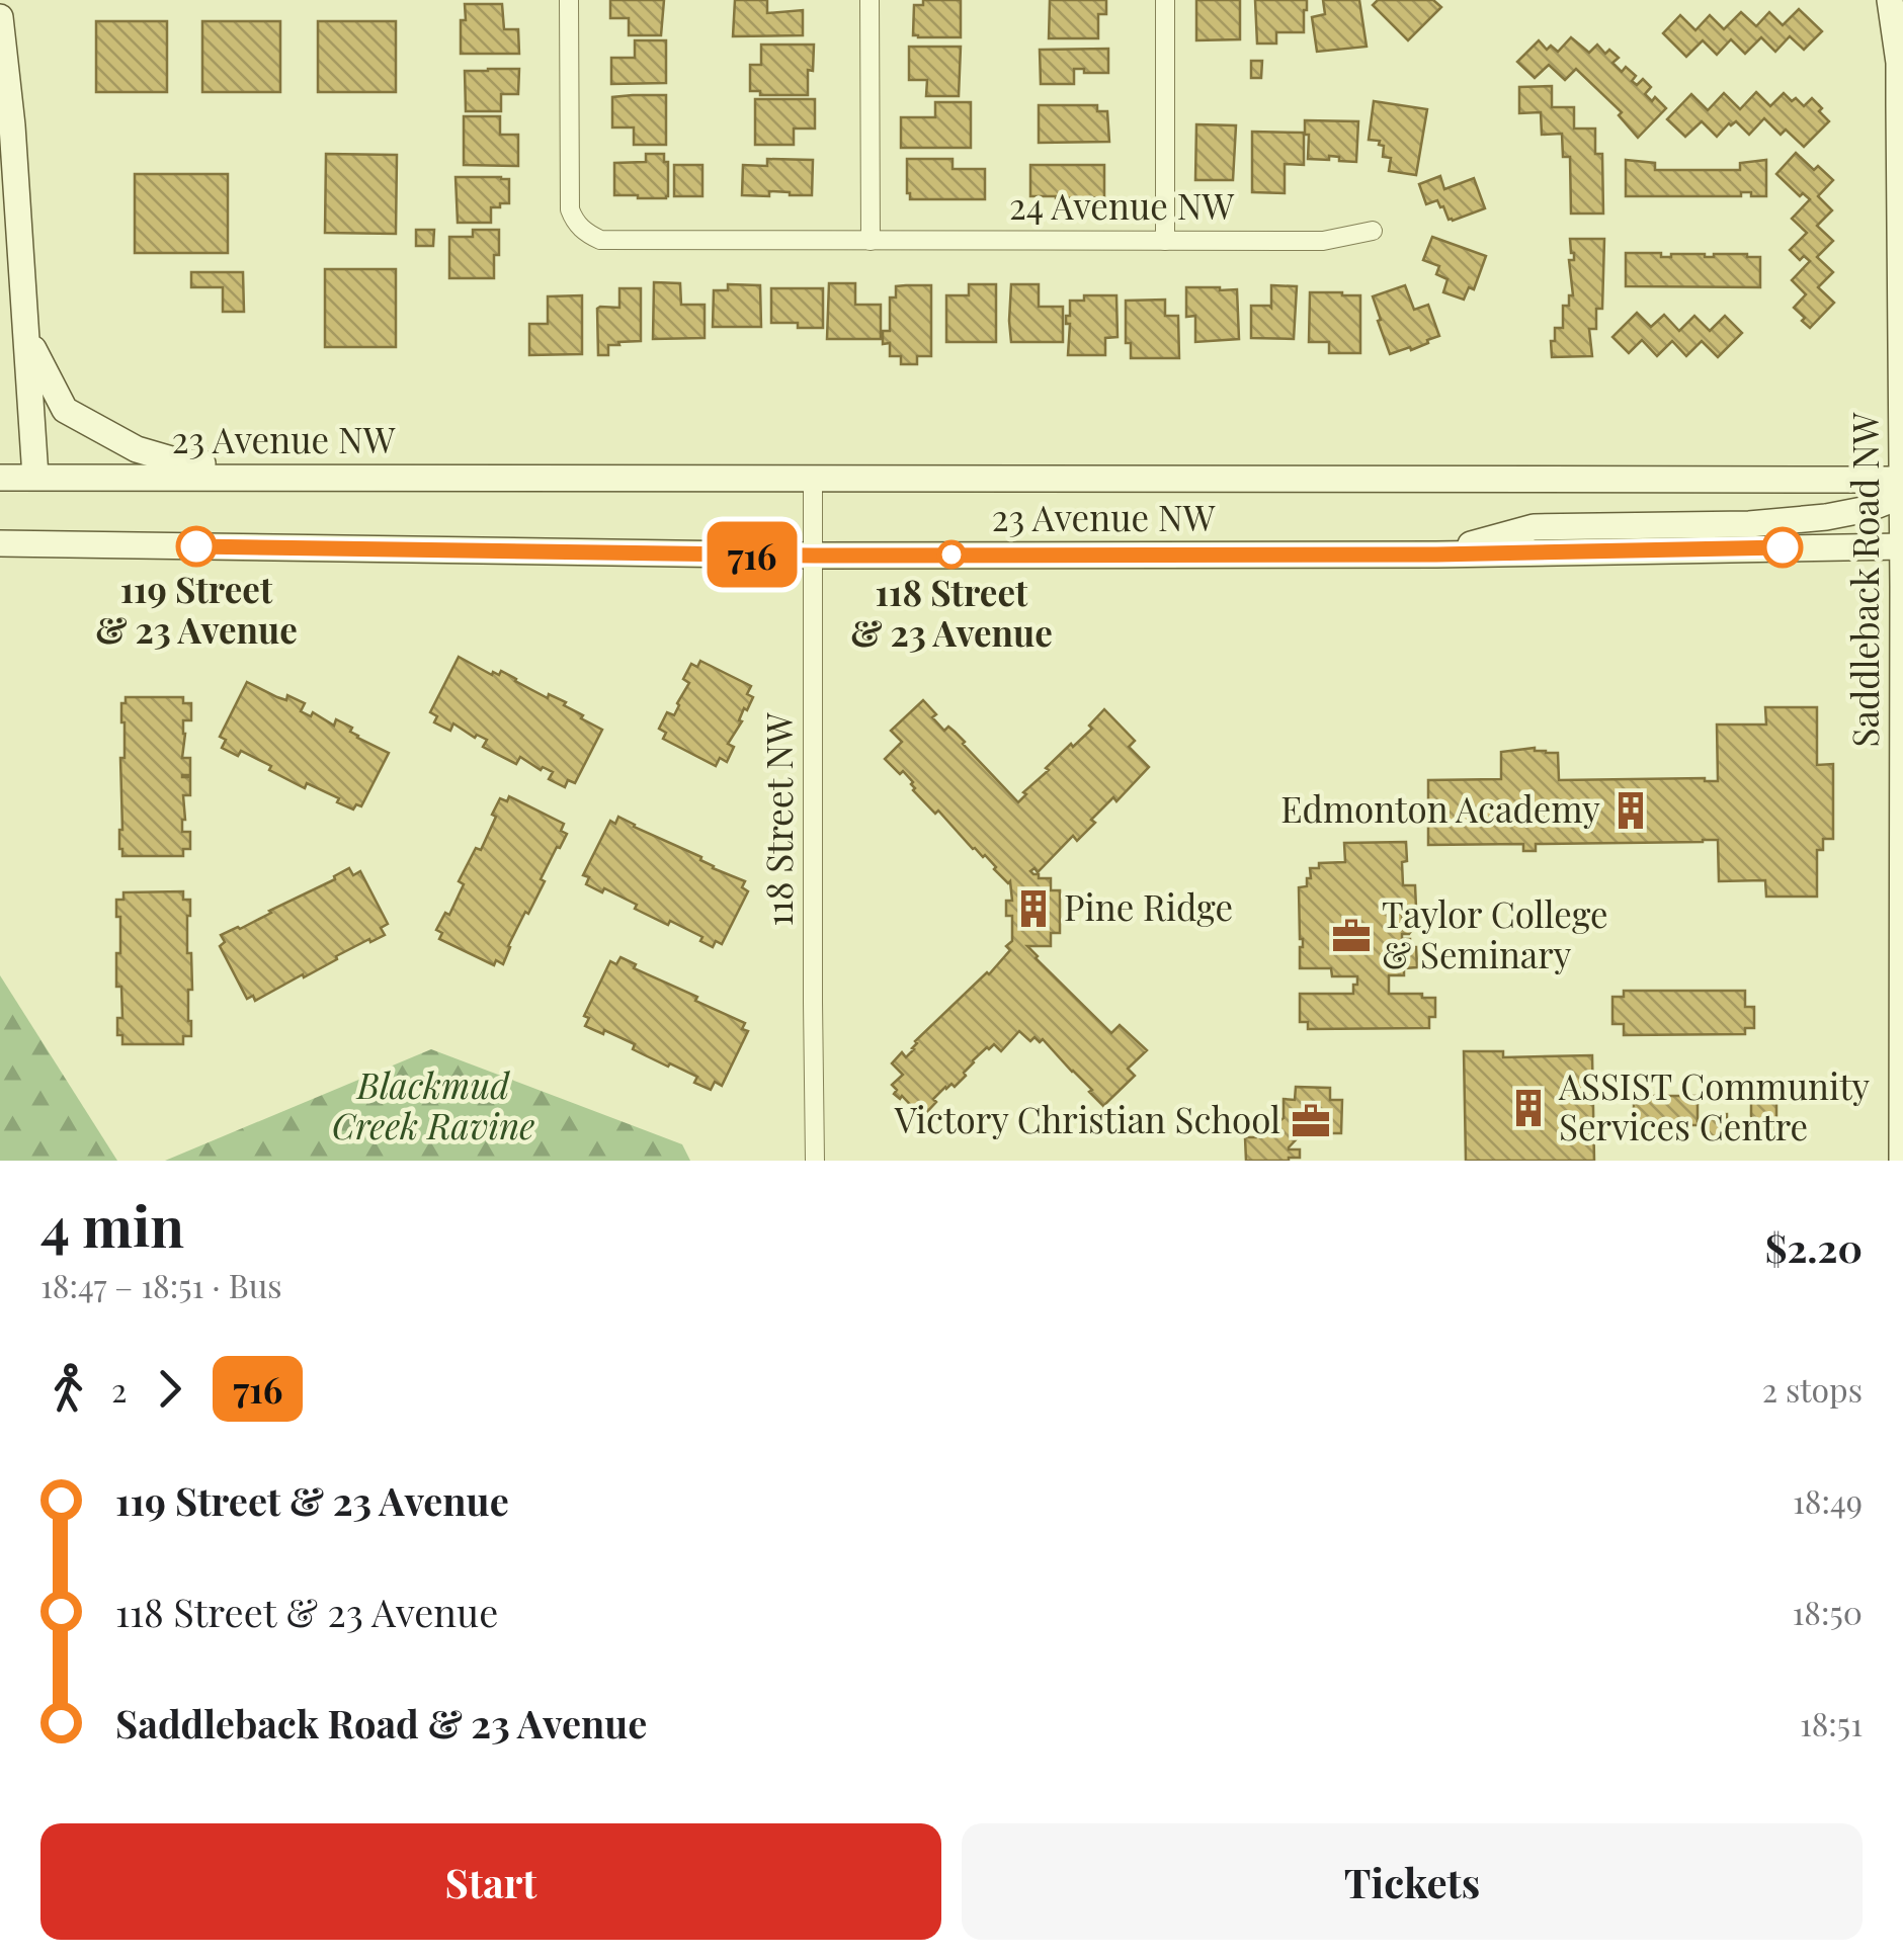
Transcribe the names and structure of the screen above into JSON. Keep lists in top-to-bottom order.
{
  "streets": {
    "main road": ["23 Avenue NW", "Saddleback Road NW"],
    "street": ["24 Avenue NW", "118 Street NW"]
  },
  "crossings": [
    ["23 Avenue NW", "Saddleback Road NW"],
    ["23 Avenue NW", "118 Street NW"]
  ],
  "parks": ["Blackmud Creek Ravine"],
  "places": {
    "other": ["119 Street & 23 Avenue", "118 Street & 23 Avenue"],
    "building": ["Edmonton Academy", "Pine Ridge", "ASSIST Community Services Centre"],
    "office": ["Taylor College & Seminary", "Victory Christian School"]
  },
  "lines": ["bus line 716"],
  "page": {
    "on_map": "716",
    "heading": ["4 min", "18:47 – 18:51 · Bus", "$2.20"],
    "legs": ["2", "716", "2 stops"],
    "list": [
      {
        "name": "119 Street & 23 Avenue",
        "value": "18:49"
      },
      {
        "name": "118 Street & 23 Avenue",
        "value": "18:50"
      },
      {
        "name": "Saddleback Road & 23 Avenue",
        "value": "18:51"
      }
    ],
    "buttons": ["Start", "Tickets"]
  }
}
